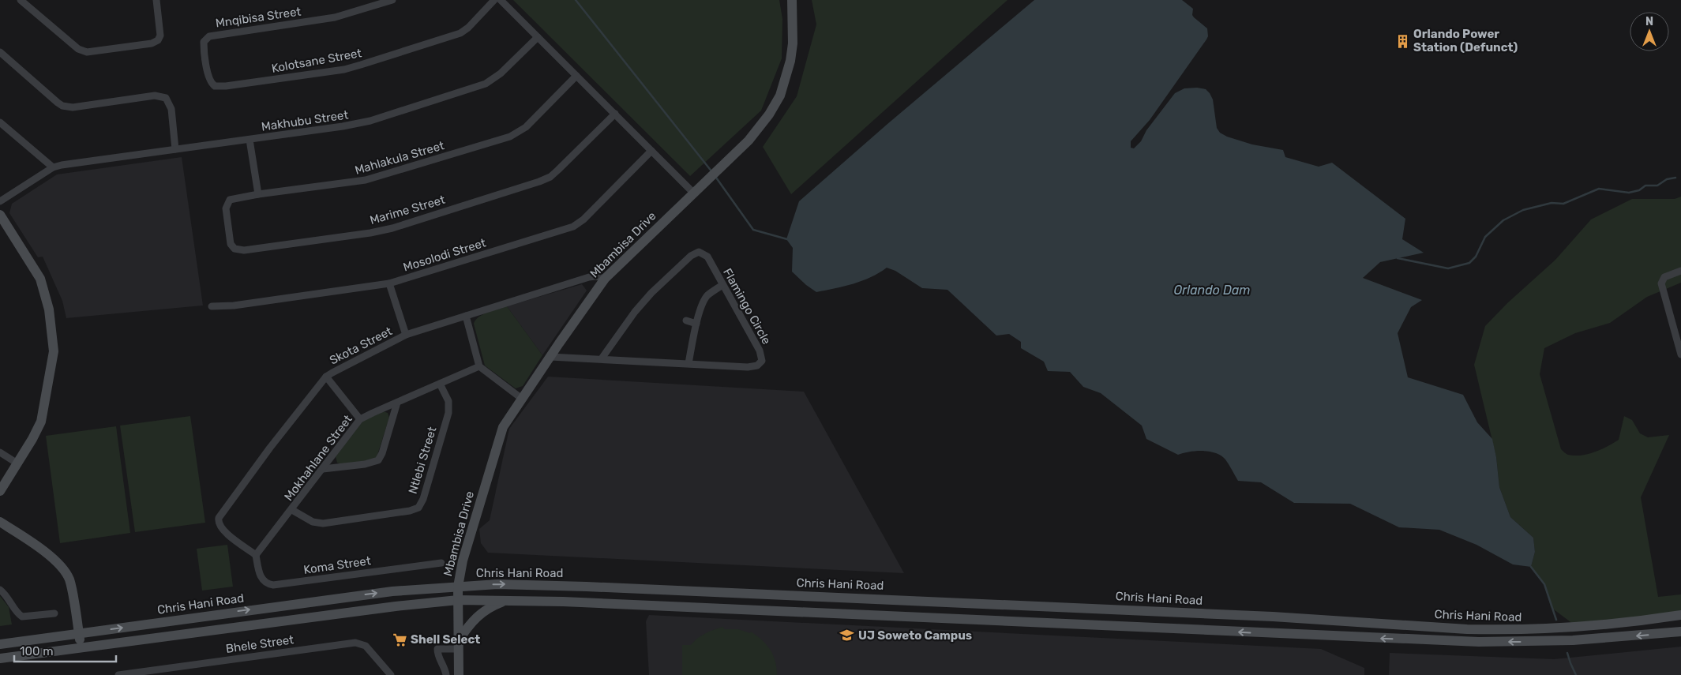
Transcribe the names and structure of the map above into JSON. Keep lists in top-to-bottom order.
{
  "streets": {
    "main road": ["Mbambisa Drive", "Chris Hani Road"],
    "street": [
      "Mnqibisa Street",
      "Kolotsane Street",
      "Makhubu Street",
      "Mahlakula Street",
      "Marime Street",
      "Mosolodi Street",
      "Flamingo Circle",
      "Skota Street",
      "Mokhahlane Street",
      "Ntlebi Street",
      "Koma Street",
      "Bhele Street"
    ]
  },
  "crossings": [
    ["Mnqibisa Street", "Kolotsane Street"],
    ["Mahlakula Street", "Marime Street"],
    ["Mbambisa Drive", "Flamingo Circle"],
    ["Mbambisa Drive", "Skota Street"],
    ["Mbambisa Drive", "Chris Hani Road"],
    ["Skota Street", "Mokhahlane Street"],
    ["Skota Street", "Koma Street"],
    ["Mokhahlane Street", "Ntlebi Street"],
    ["Mokhahlane Street", "Koma Street"]
  ],
  "water": ["Orlando Dam"],
  "places": {
    "building": ["Orlando Power Station (Defunct)"],
    "school or university": ["UJ Soweto Campus"],
    "supermarket": ["Shell Select"]
  },
  "scale_bar": "100 m",
  "north": "top"
}
